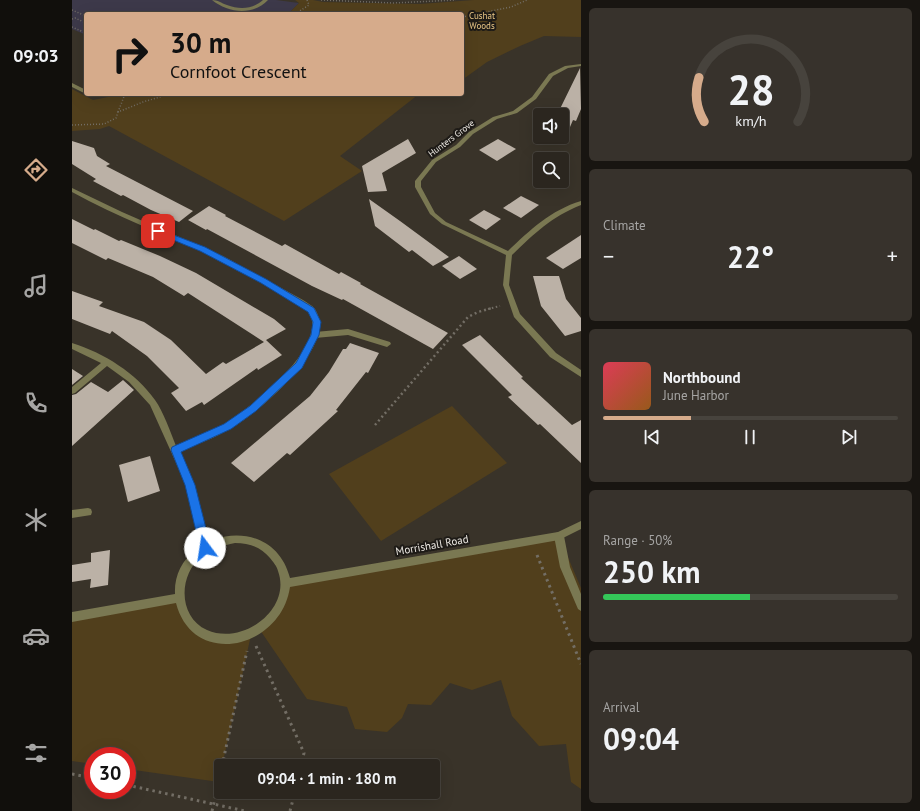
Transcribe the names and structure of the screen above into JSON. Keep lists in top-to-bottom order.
{
  "streets": {
    "street": ["Hunters Grove", "Morrishall Road"]
  },
  "parks": ["Cushat Woods"],
  "page": {
    "tabs": "09:03",
    "turn": ["30 m", "Cornfoot Crescent"],
    "tile": [
      "Climate",
      ["Range · 50%", "250 km"],
      ["Arrival", "09:04"]
    ],
    "heat": ["−", "22°", "+"],
    "song": ["Northbound", "June Harbor"],
    "limit": "30",
    "trip": "09:04 · 1 min · 180 m",
    "gauge": ["28", "km/h"]
  }
}
